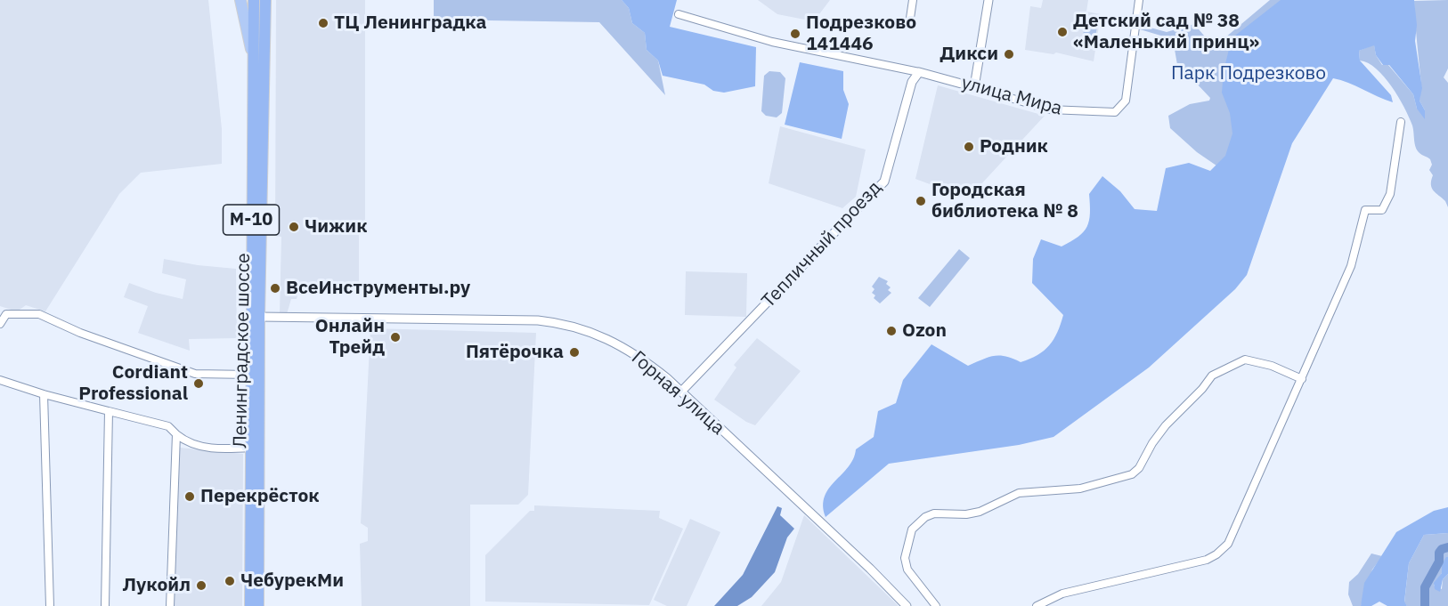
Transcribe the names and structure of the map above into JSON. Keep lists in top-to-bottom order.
{
  "streets": {
    "highway": ["М-10", "Ленинградское шоссе"],
    "street": ["улица Мира", "Тепличный проезд", "Горная улица"]
  },
  "crossings": [
    ["улица Мира", "Тепличный проезд"],
    ["Тепличный проезд", "Горная улица"],
    ["Ленинградское шоссе", "Горная улица"]
  ],
  "parks": ["Парк Подрезково"],
  "places": [
    "ТЦ Ленинградка",
    "Детский сад № 38 «Маленький принц»",
    "Подрезково 141446",
    "Дикси",
    "Родник",
    "Городская библиотека № 8",
    "Чижик",
    "ВсеИнструменты.ру",
    "Ozon",
    "Онлайн Трейд",
    "Пятёрочка",
    "Cordiant Professional",
    "Перекрёсток",
    "ЧебурекМи",
    "Лукойл"
  ]
}
